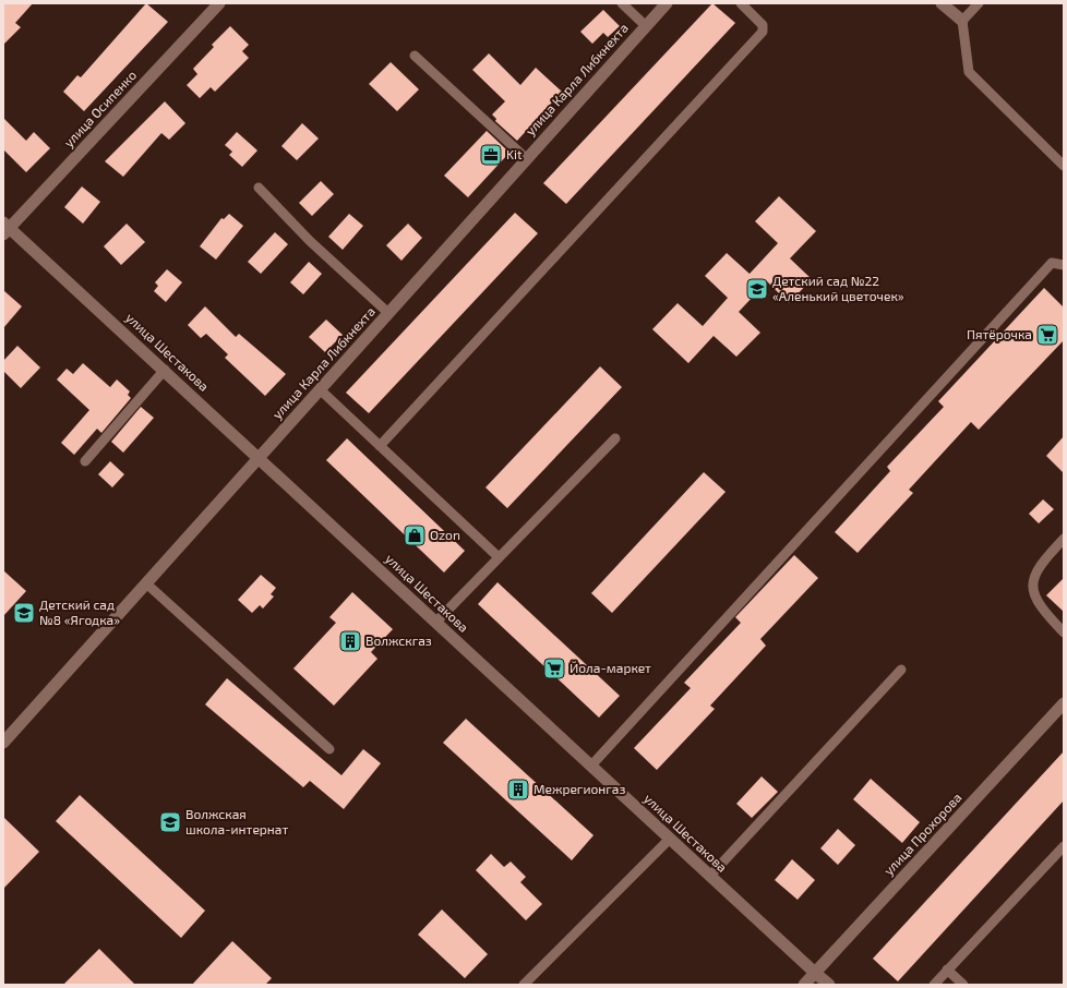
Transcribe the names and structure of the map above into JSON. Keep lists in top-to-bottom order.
{
  "streets": {
    "street": [
      "улица Карла Либкнехта",
      "улица Осипенко",
      "улица Шестакова",
      "улица Прохорова"
    ]
  },
  "crossings": [
    ["улица Карла Либкнехта", "улица Шестакова"],
    ["улица Осипенко", "улица Шестакова"],
    ["улица Шестакова", "улица Прохорова"]
  ],
  "places": {
    "office": ["Kit"],
    "school or university": ["Детский сад №22 «Аленький цветочек»", "Детский сад №8 «Ягодка»", "Волжская школа-интернат"],
    "supermarket": ["Пятёрочка", "Йола-маркет"],
    "shop": ["Ozon"],
    "building": ["Волжскгаз", "Межрегионгаз"]
  }
}
